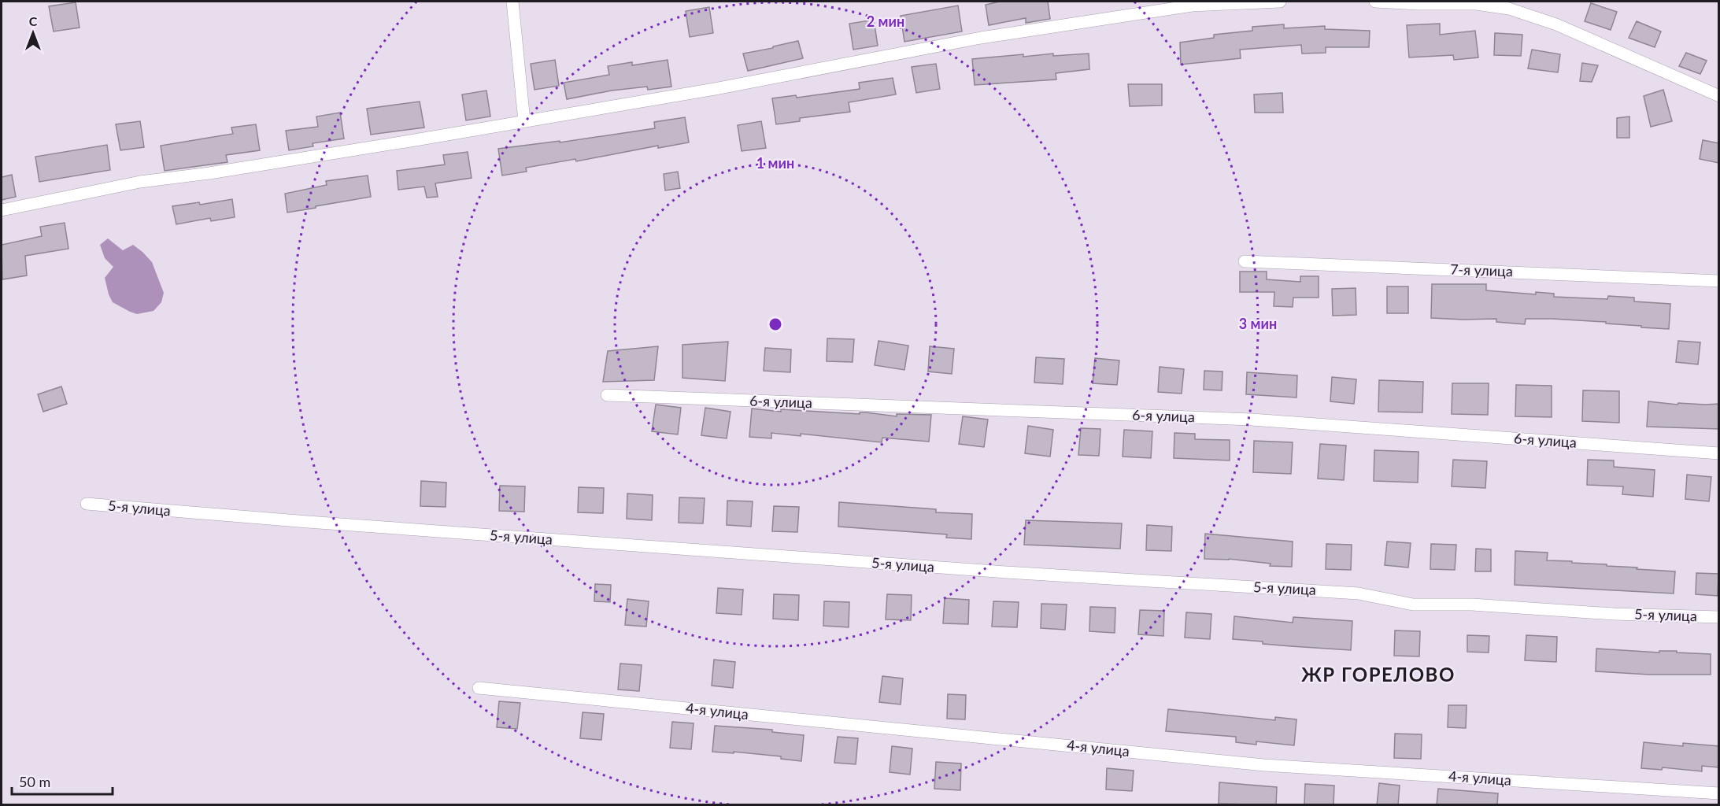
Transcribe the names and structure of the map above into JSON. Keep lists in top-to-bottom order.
{
  "streets": {
    "street": [
      "7-я улица",
      "6-я улица",
      "5-я улица",
      "4-я улица"
    ]
  },
  "districts": ["ЖР ГОРЕЛОВО"],
  "scale_bar": "50 m",
  "north": "top",
  "rings": ["2 мин", "1 мин", "3 мин"]
}
